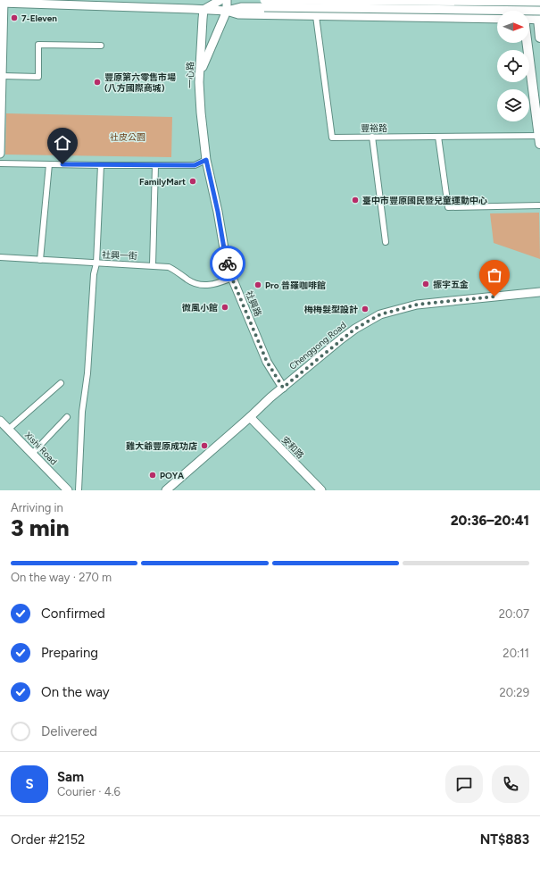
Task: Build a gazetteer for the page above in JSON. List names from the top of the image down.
{
  "streets": {
    "street": [
      "一心路",
      "豐裕路",
      "社興一街",
      "社興路",
      "Chenggong Road",
      "安和路",
      "Xishi Road"
    ]
  },
  "crossings": [
    ["一心路", "社興路"],
    ["社興一街", "社興路"],
    ["社興路", "Chenggong Road"],
    ["Chenggong Road", "安和路"]
  ],
  "parks": ["社皮公園"],
  "places": [
    "7-Eleven",
    "豐原第六零售市場 (八方國際商城)",
    "FamilyMart",
    "臺中市豐原國民暨兒童運動中心",
    "振宇五金",
    "Pro 普羅咖啡館",
    "微風小館",
    "梅梅髮型設計",
    "雞大爺豐原成功店",
    "POYA"
  ],
  "north": "right",
  "page": {
    "heading": ["3 min", "Arriving in", "20:36–20:41"],
    "panel": [
      "Sam",
      "Courier · 4.6",
      "Order #2152",
      "NT$883"
    ],
    "bar": "On the way · 270 m",
    "list": [
      ["Confirmed", "20:07"],
      ["Preparing", "20:11"],
      ["On the way", "20:29"],
      "Delivered"
    ],
    "round": "S"
  }
}
